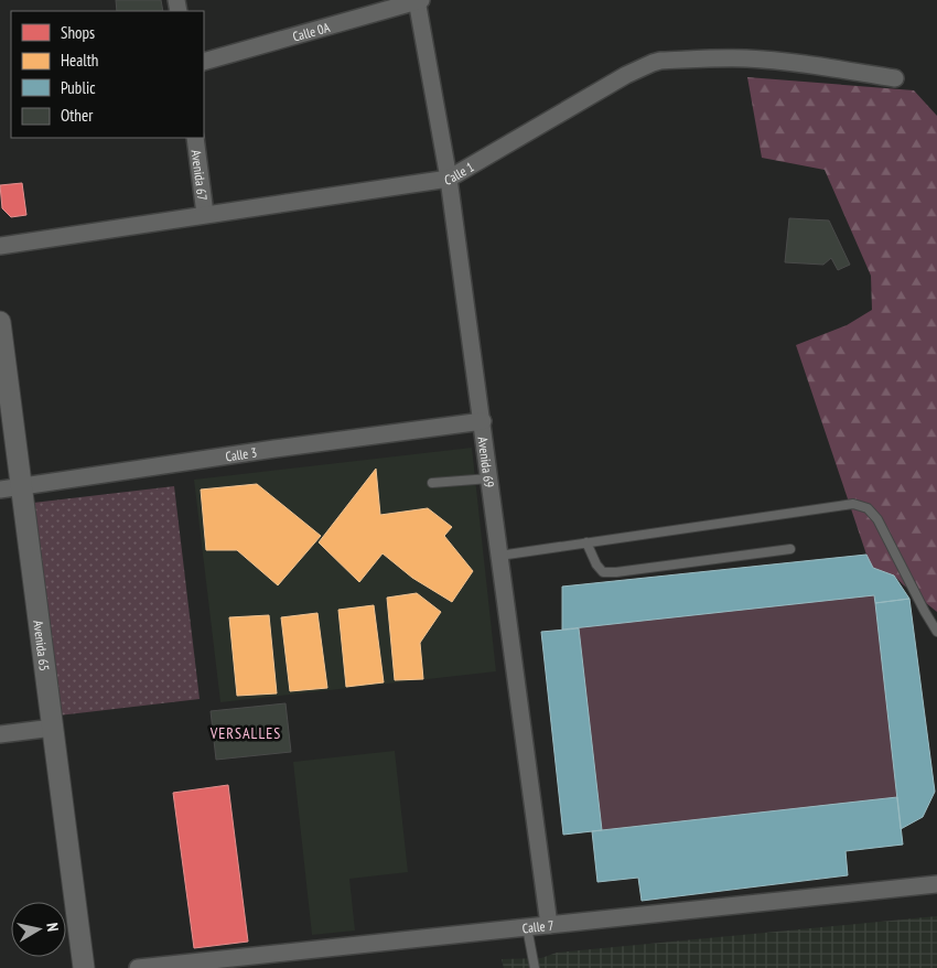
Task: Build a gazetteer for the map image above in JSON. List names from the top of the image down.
{
  "streets": {
    "street": [
      "Calle 0A",
      "Calle 1",
      "Avenida 67",
      "Calle 3",
      "Avenida 69",
      "Avenida 65",
      "Calle 7"
    ]
  },
  "crossings": [
    ["Calle 0A", "Avenida 69"],
    ["Calle 1", "Avenida 67"],
    ["Calle 1", "Avenida 69"],
    ["Calle 3", "Avenida 69"],
    ["Calle 3", "Avenida 65"],
    ["Avenida 69", "Calle 7"]
  ],
  "districts": ["VERSALLES"],
  "legend": [
    "Shops",
    "Health",
    "Public",
    "Other"
  ],
  "north": "right"
}
